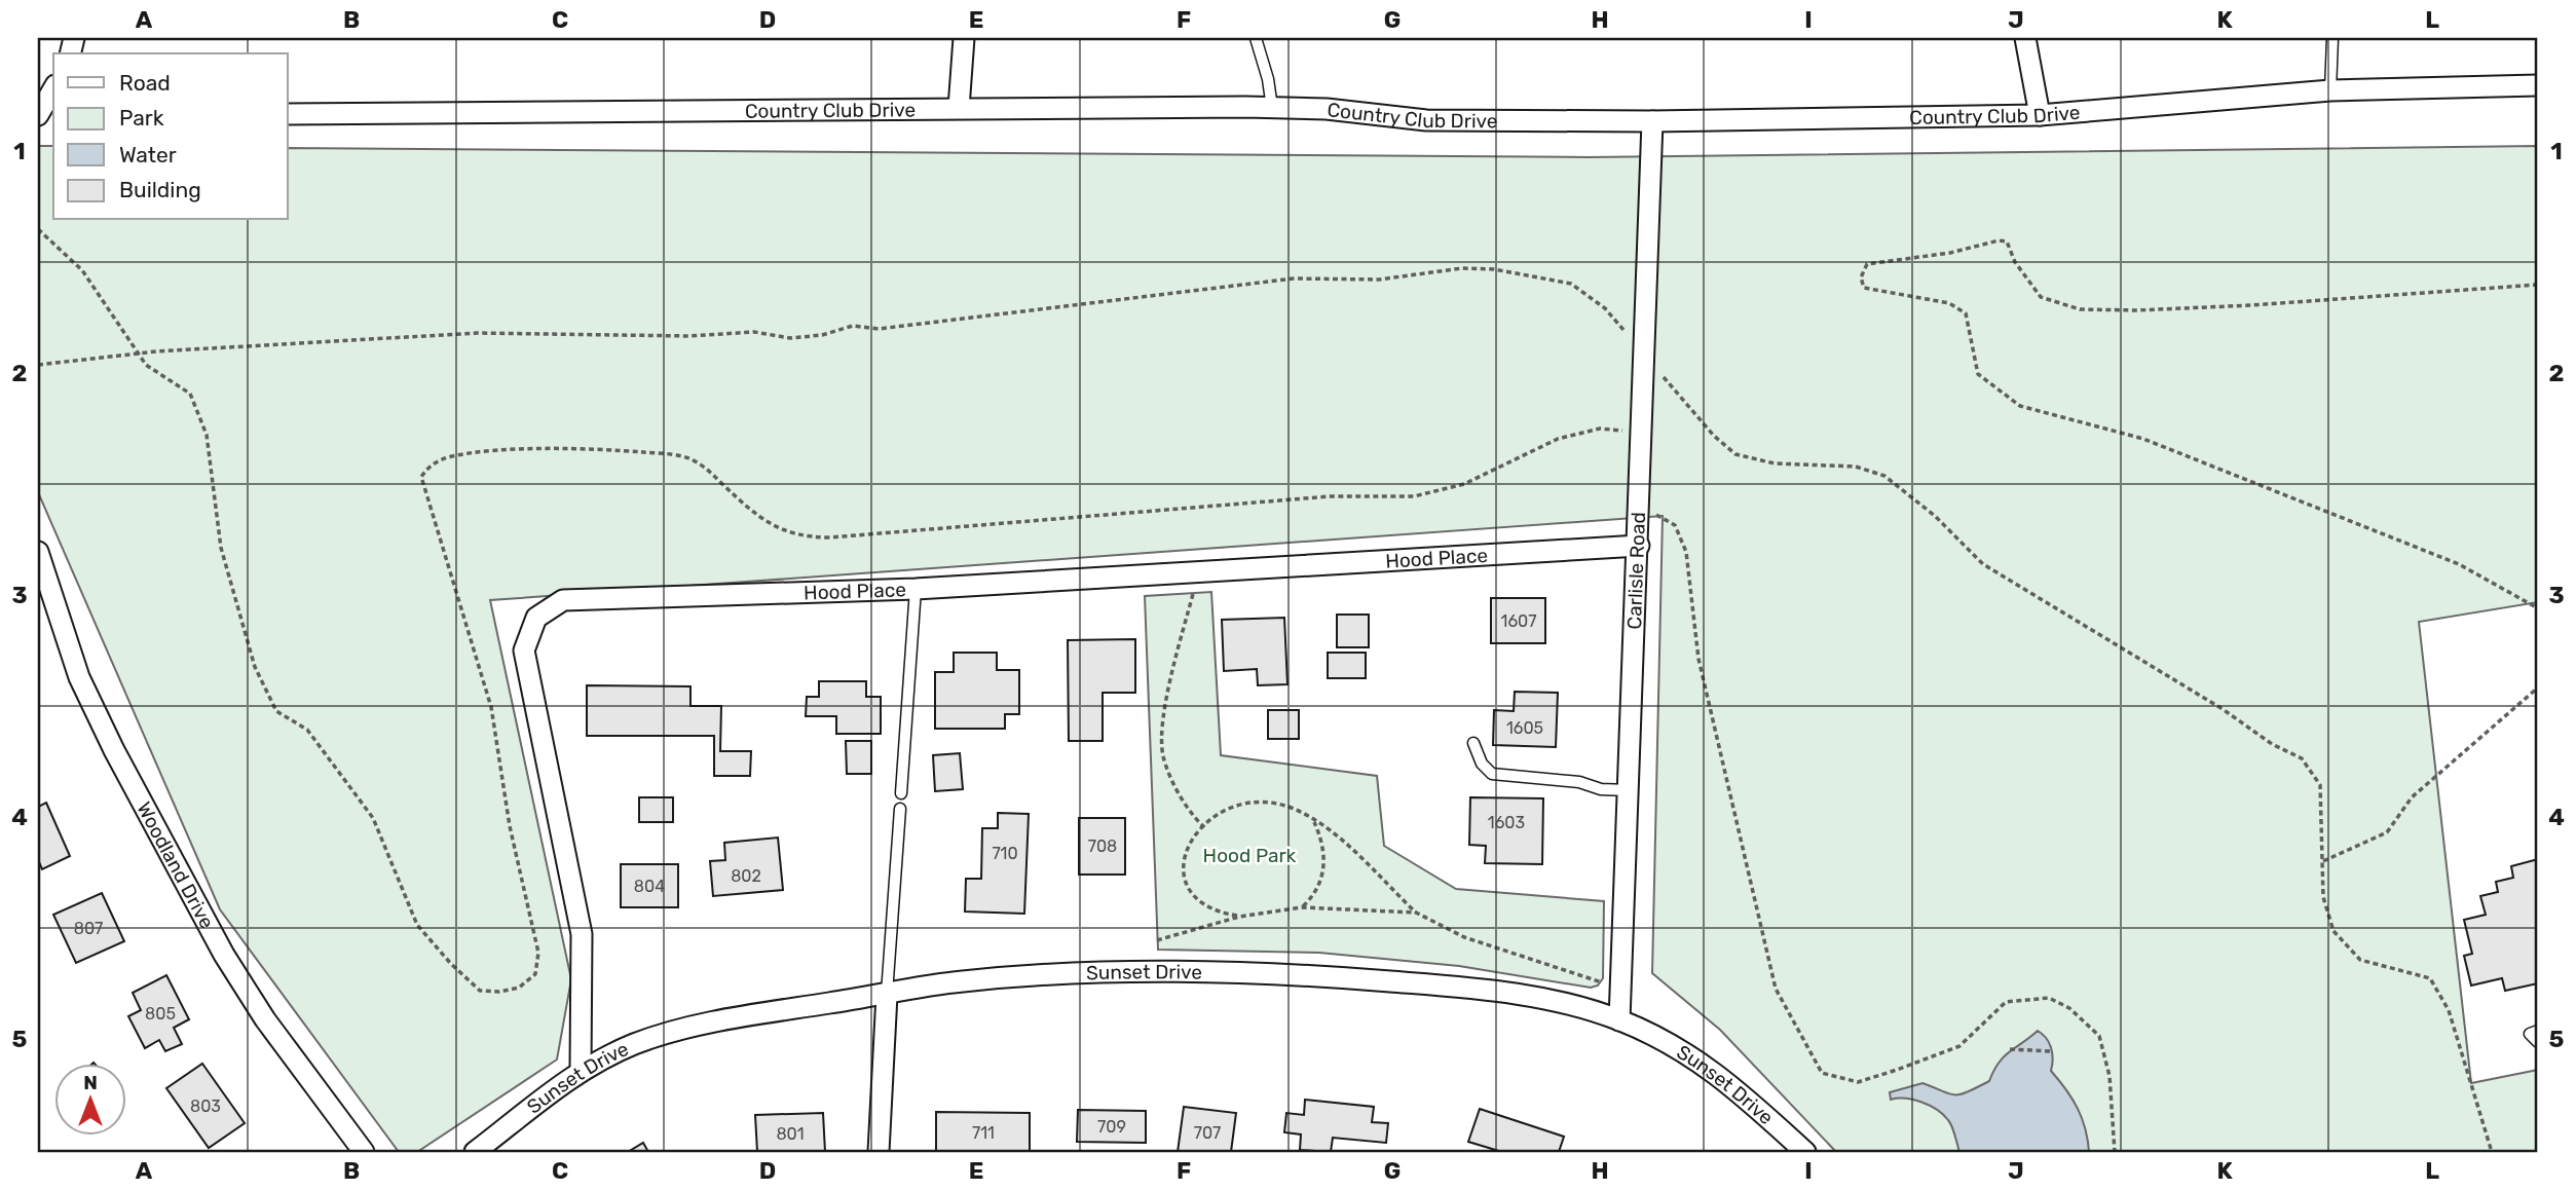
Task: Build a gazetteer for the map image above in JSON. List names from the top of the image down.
{
  "streets": {
    "street": [
      "Country Club Drive",
      "Hood Place",
      "Carlisle Road",
      "Woodland Drive",
      "Sunset Drive"
    ]
  },
  "crossings": [
    ["Country Club Drive", "Carlisle Road"],
    ["Hood Place", "Carlisle Road"],
    ["Hood Place", "Sunset Drive"],
    ["Carlisle Road", "Sunset Drive"]
  ],
  "parks": ["Hood Park"],
  "house_numbers": [
    "1607",
    "1605",
    "1603",
    "708",
    "710",
    "802",
    "804",
    "807",
    "805",
    "803",
    "709",
    "711",
    "707",
    "801"
  ],
  "legend": [
    "Road",
    "Park",
    "Water",
    "Building"
  ],
  "north": "top",
  "grid": {
    "columns": [
      "A",
      "B",
      "C",
      "D",
      "E",
      "F",
      "G",
      "H",
      "I",
      "J",
      "K",
      "L"
    ],
    "rows": [
      "1",
      "2",
      "3",
      "4",
      "5"
    ]
  }
}
